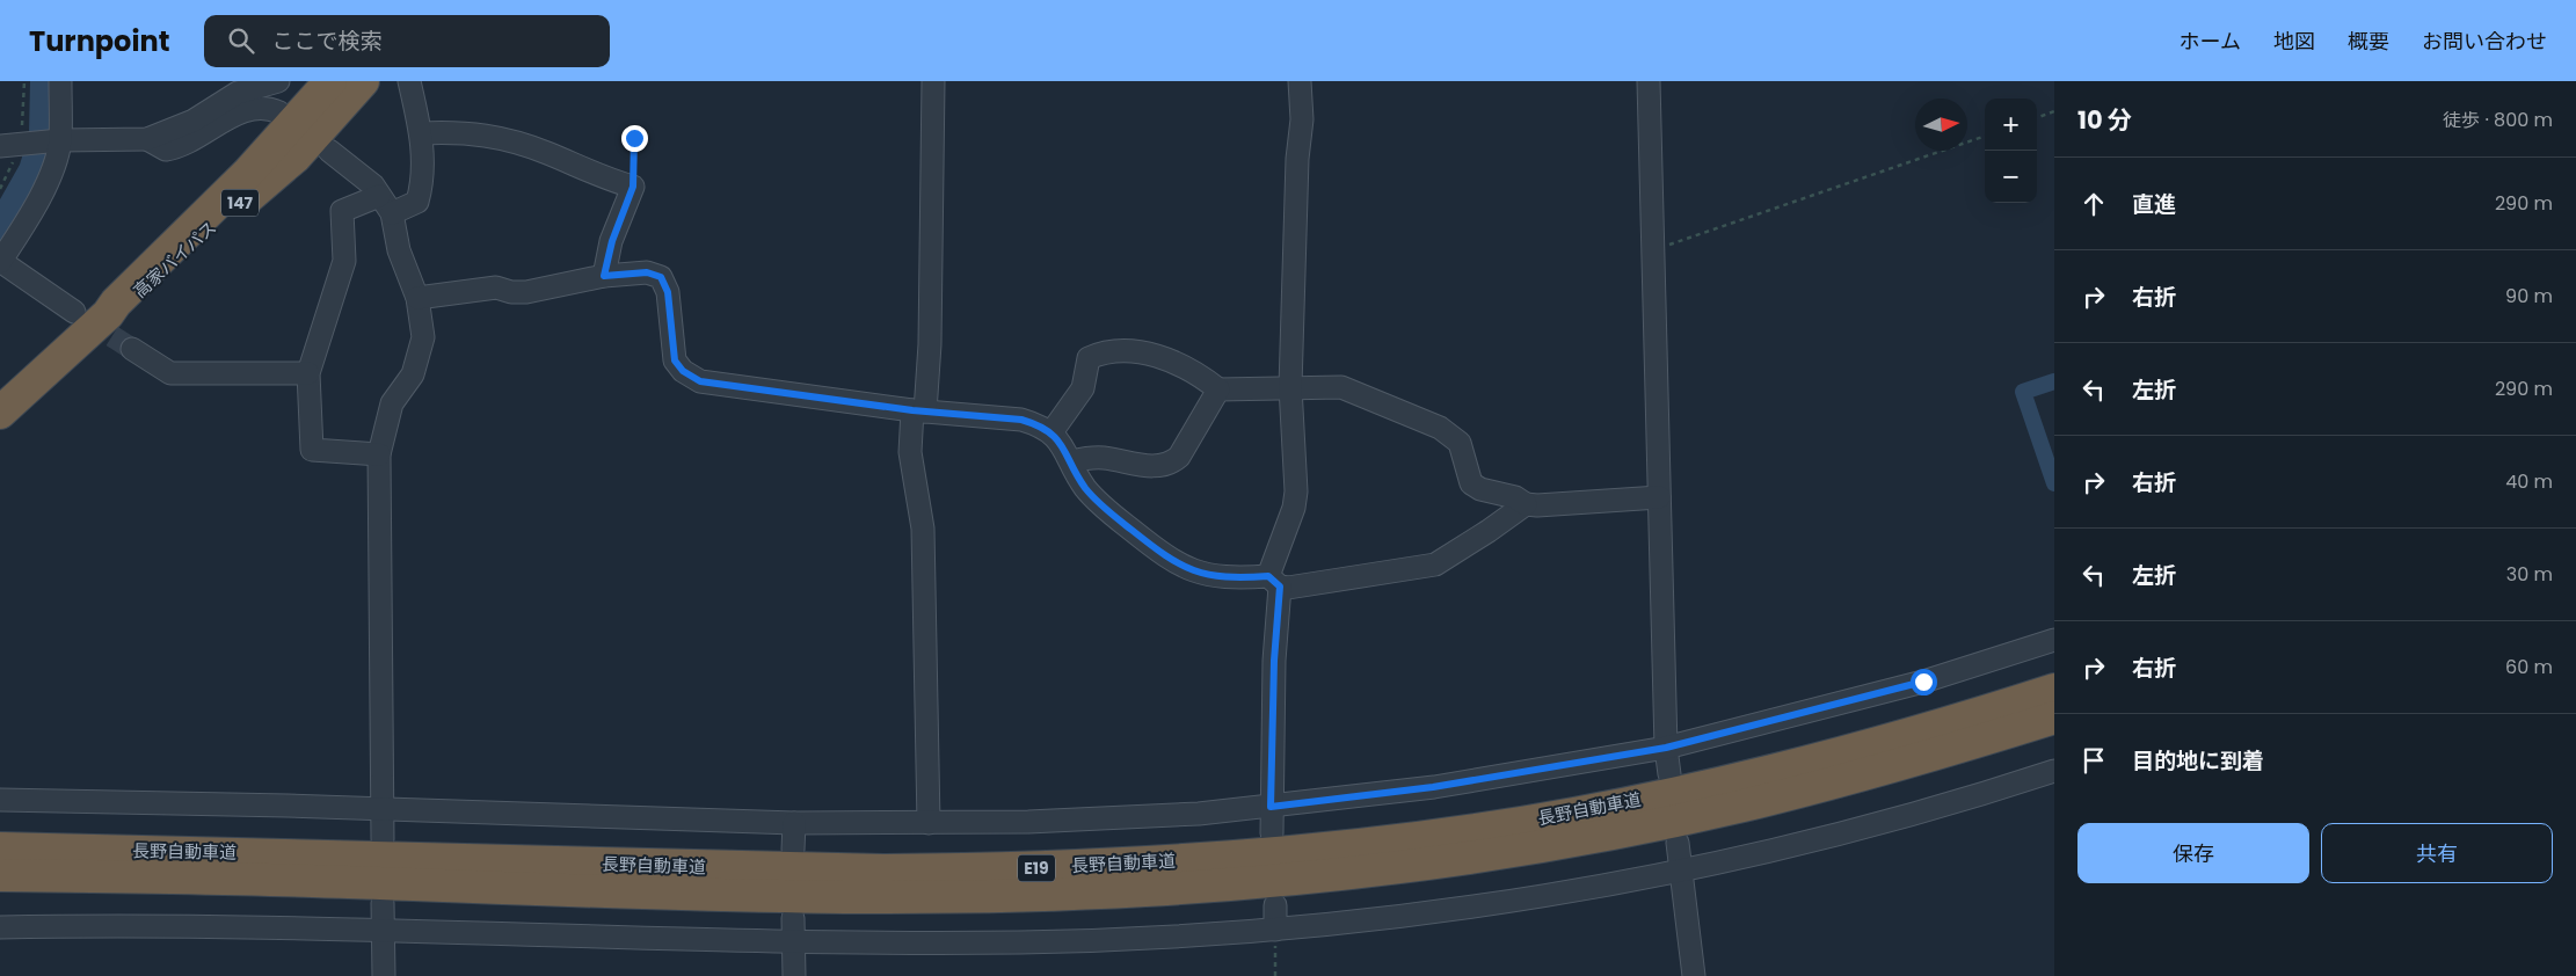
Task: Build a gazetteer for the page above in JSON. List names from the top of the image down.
{
  "streets": {
    "highway": [
      "147",
      "高家バイパス",
      "長野自動車道",
      "E19"
    ]
  },
  "north": "right",
  "page": {
    "header": "Turnpoint",
    "search": "ここで検索",
    "nav": [
      "ホーム",
      "地図",
      "概要",
      "お問い合わせ"
    ],
    "heading": ["10 分", "徒歩 · 800 m"],
    "map_buttons": ["+", "−"],
    "list": [
      ["直進", "290 m"],
      ["右折", "90 m"],
      ["左折", "290 m"],
      ["右折", "40 m"],
      ["左折", "30 m"],
      ["右折", "60 m"],
      "目的地に到着"
    ],
    "buttons": ["保存", "共有"]
  }
}
